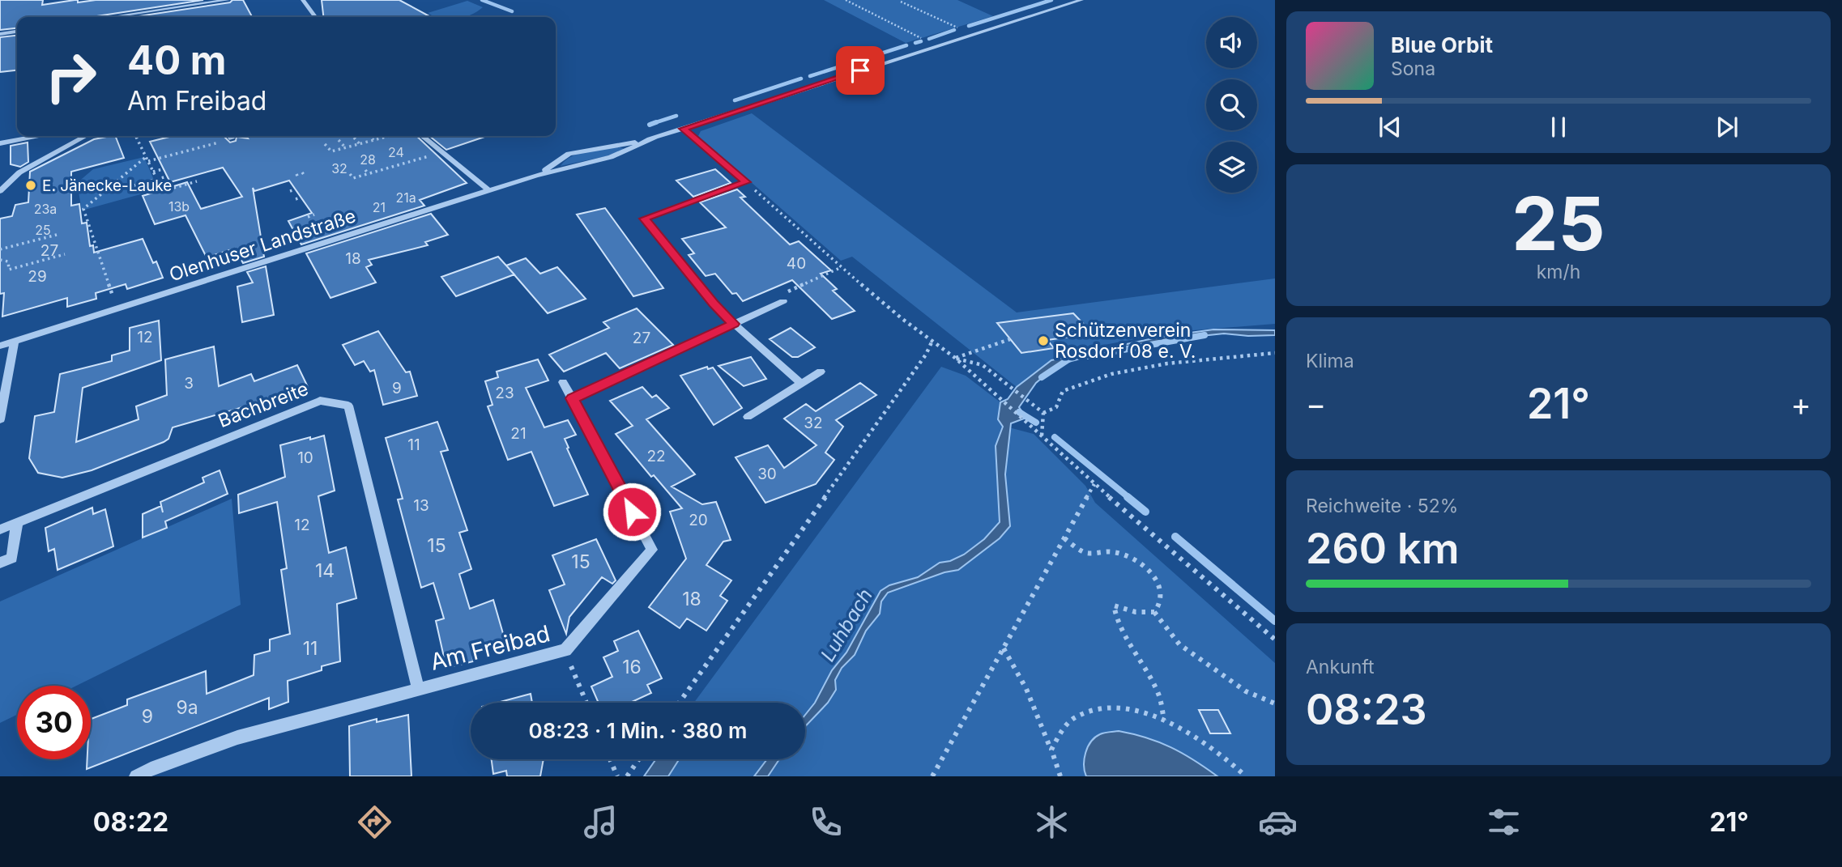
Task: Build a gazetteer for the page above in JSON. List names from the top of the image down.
{
  "streets": {
    "street": ["Olenhuser Landstraße", "Bachbreite", "Am Freibad"]
  },
  "crossings": [
    ["Bachbreite", "Am Freibad"]
  ],
  "water": ["Luhbach"],
  "places": ["E. Jänecke-Lauke", "Schützenverein Rosdorf 08 e. V."],
  "house_numbers": [
    "24",
    "28",
    "32",
    "21a",
    "13b",
    "21",
    "23a",
    "25",
    "27",
    "18",
    "40",
    "29",
    "12",
    "27",
    "3",
    "9",
    "23",
    "32",
    "21",
    "11",
    "22",
    "10",
    "30",
    "13",
    "20",
    "12",
    "15",
    "15",
    "14",
    "18",
    "11",
    "16",
    "9a",
    "9"
  ],
  "page": {
    "turn": ["40 m", "Am Freibad"],
    "song": ["Blue Orbit", "Sona"],
    "tile": [
      ["25", "km/h"],
      "Klima",
      ["Reichweite · 52%", "260 km"],
      ["Ankunft", "08:23"]
    ],
    "heat": ["−", "21°", "+"],
    "limit": "30",
    "trip": "08:23 · 1 Min. · 380 m",
    "tabs": ["08:22", "21°"]
  }
}
